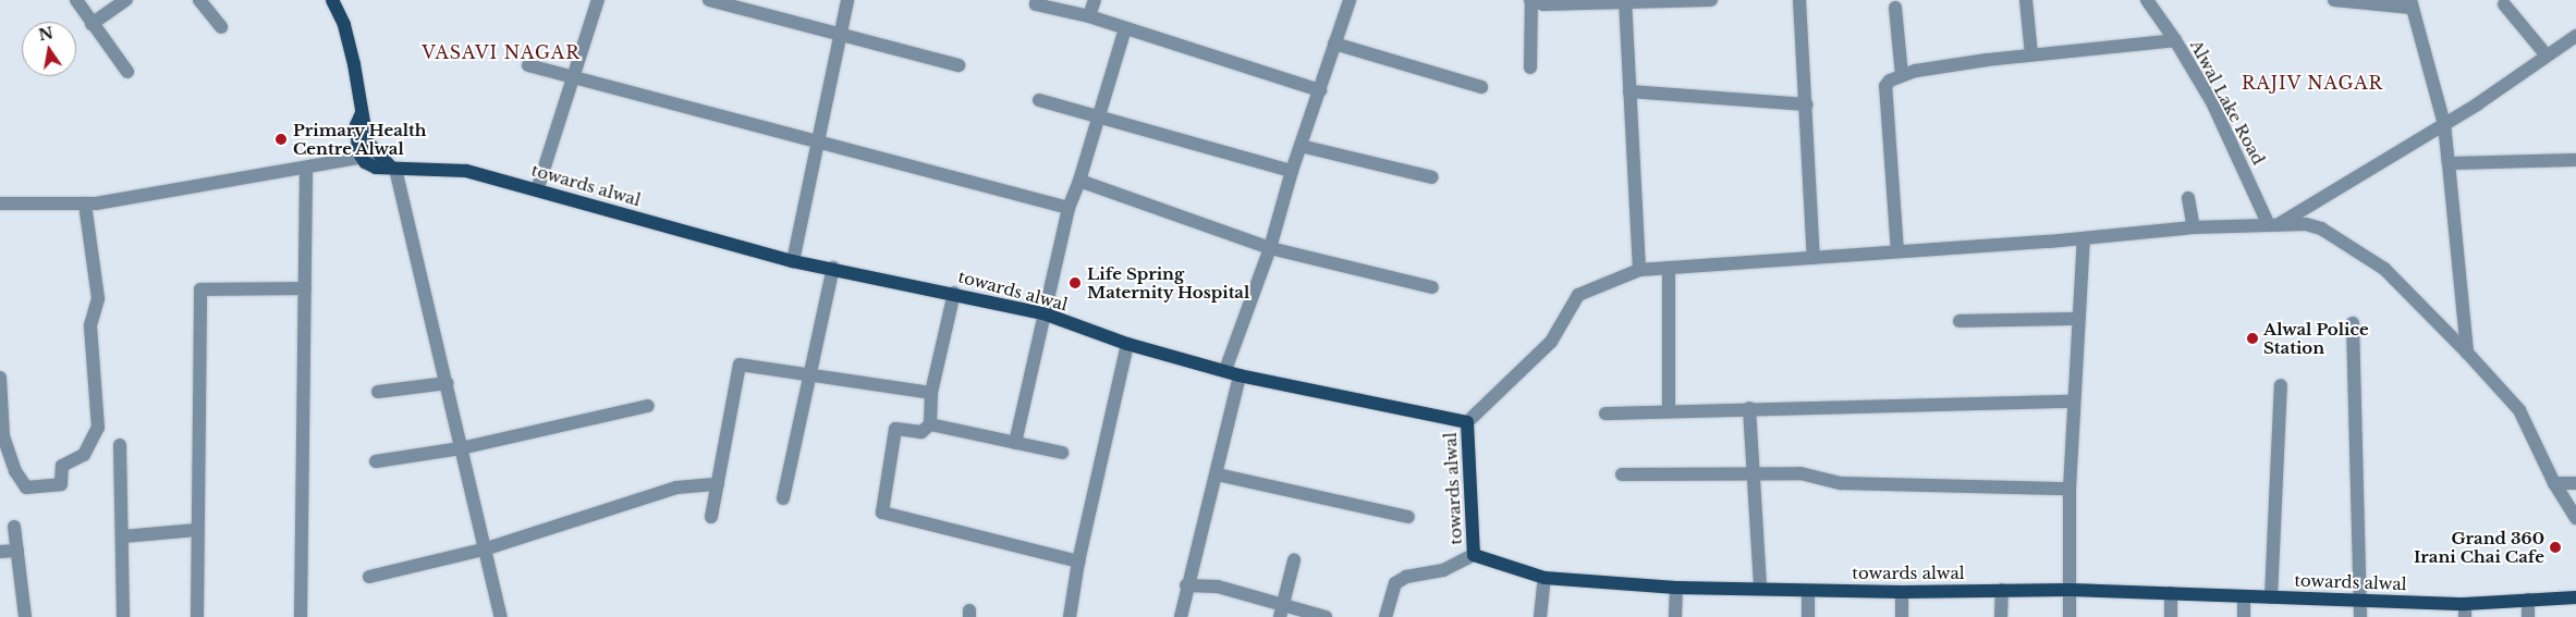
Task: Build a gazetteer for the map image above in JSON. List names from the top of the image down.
{
  "streets": {
    "main road": ["towards alwal"],
    "street": ["Alwal Lake Road"]
  },
  "districts": ["VASAVI NAGAR", "RAJIV NAGAR"],
  "places": [
    "Primary Health Centre Alwal",
    "Life Spring Maternity Hospital",
    "Alwal Police Station",
    "Grand 360 Irani Chai Cafe"
  ],
  "north": "top"
}
